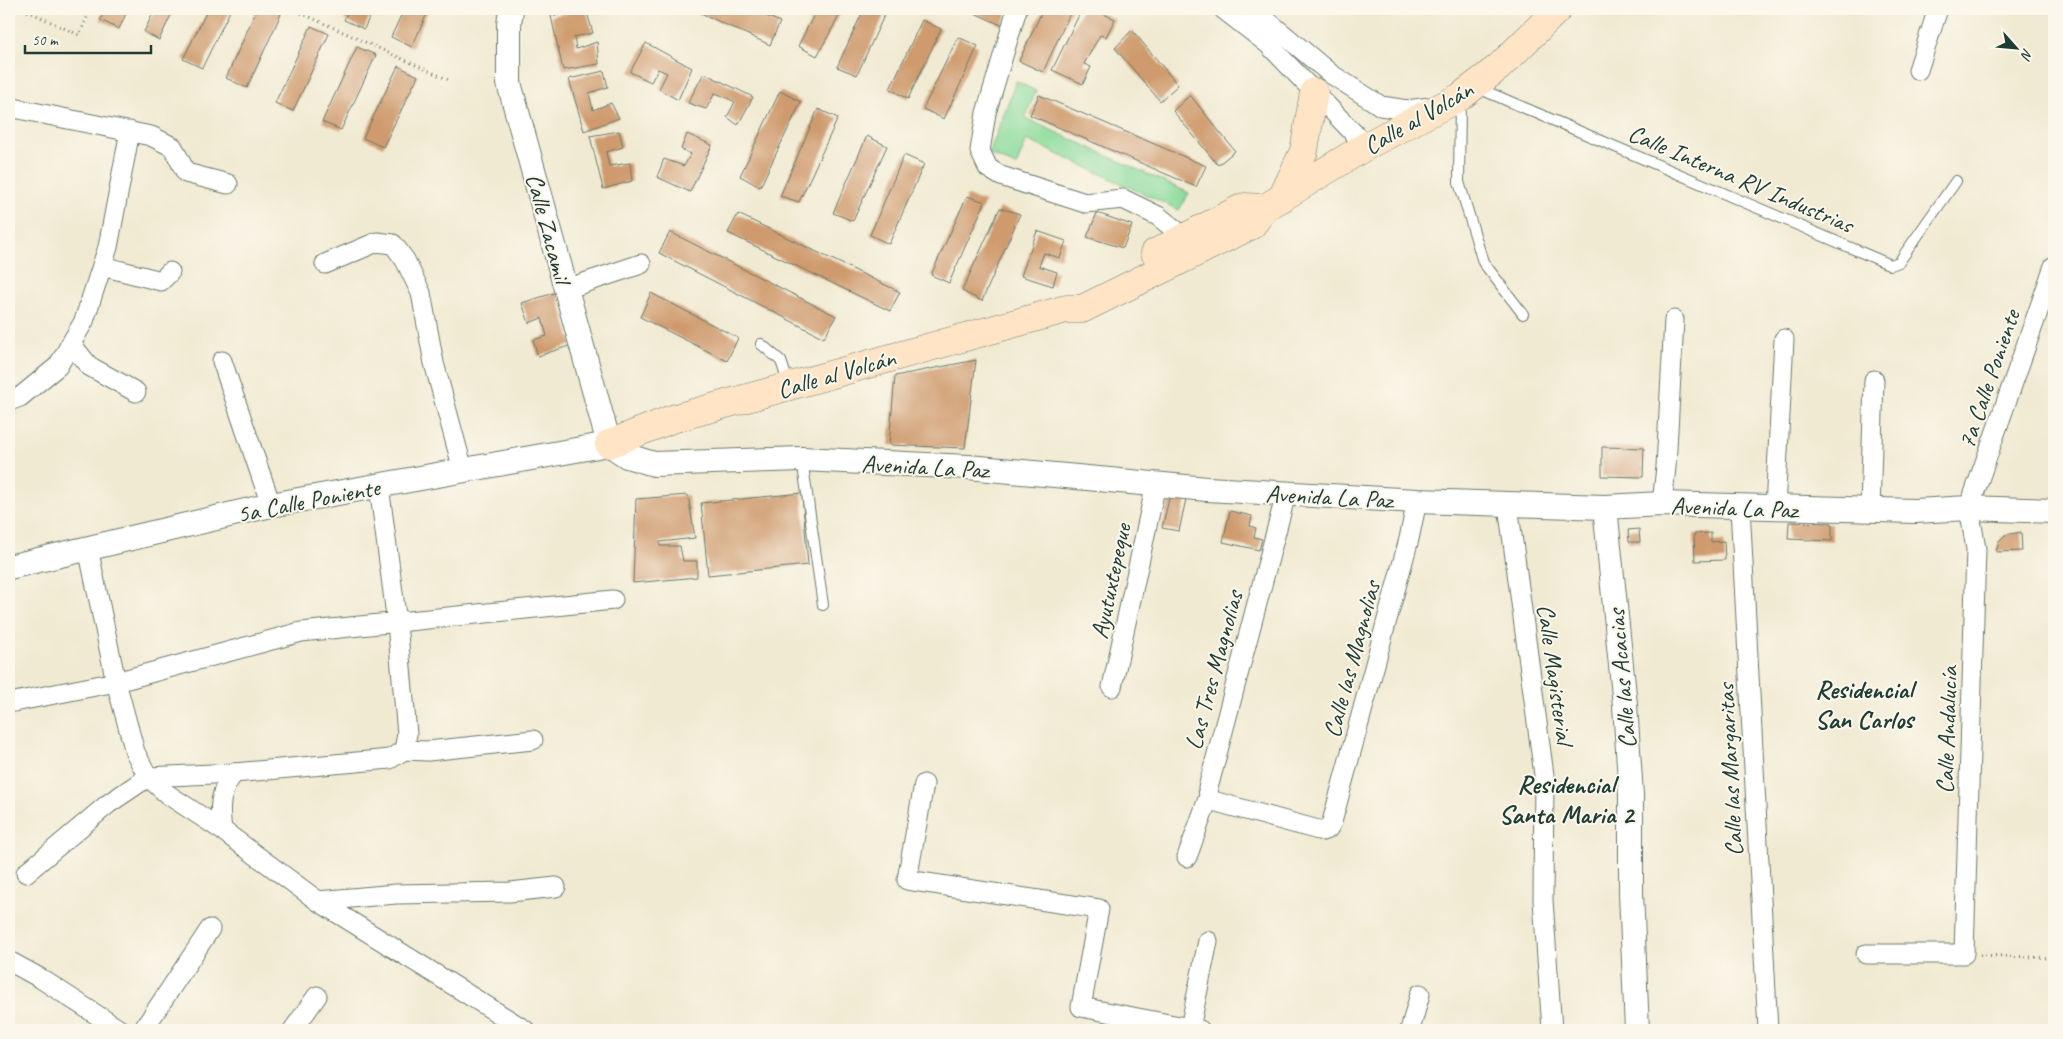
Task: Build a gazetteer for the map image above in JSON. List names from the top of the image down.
{
  "streets": {
    "main road": ["Calle al Volcán"],
    "street": [
      "Calle Zacamil",
      "7a Calle Poniente",
      "Avenida La Paz",
      "5a Calle Poniente",
      "Ayutuxtepeque",
      "Calle las Magnolias",
      "Las Tres Magnolias",
      "Calle Magisterial",
      "Calle las Acacias",
      "Calle Andalucía",
      "Calle las Margaritas"
    ],
    "lane": ["Calle Interna RV Industrias"]
  },
  "crossings": [
    ["Calle al Volcán", "Calle Interna RV Industrias"],
    ["Calle al Volcán", "Calle Zacamil"],
    ["Calle al Volcán", "Avenida La Paz"],
    ["Calle al Volcán", "5a Calle Poniente"],
    ["Calle Zacamil", "Avenida La Paz"],
    ["Calle Zacamil", "5a Calle Poniente"],
    ["7a Calle Poniente", "Avenida La Paz"],
    ["7a Calle Poniente", "Calle Andalucía"],
    ["Avenida La Paz", "5a Calle Poniente"],
    ["Avenida La Paz", "Ayutuxtepeque"],
    ["Avenida La Paz", "Calle las Magnolias"],
    ["Avenida La Paz", "Las Tres Magnolias"],
    ["Avenida La Paz", "Calle Magisterial"],
    ["Avenida La Paz", "Calle las Acacias"],
    ["Avenida La Paz", "Calle Andalucía"],
    ["Avenida La Paz", "Calle las Margaritas"],
    ["Calle las Magnolias", "Las Tres Magnolias"]
  ],
  "districts": ["Residencial San Carlos", "Residencial Santa Maria 2"],
  "scale_bar": "50 m",
  "north": "bottom right"
}
